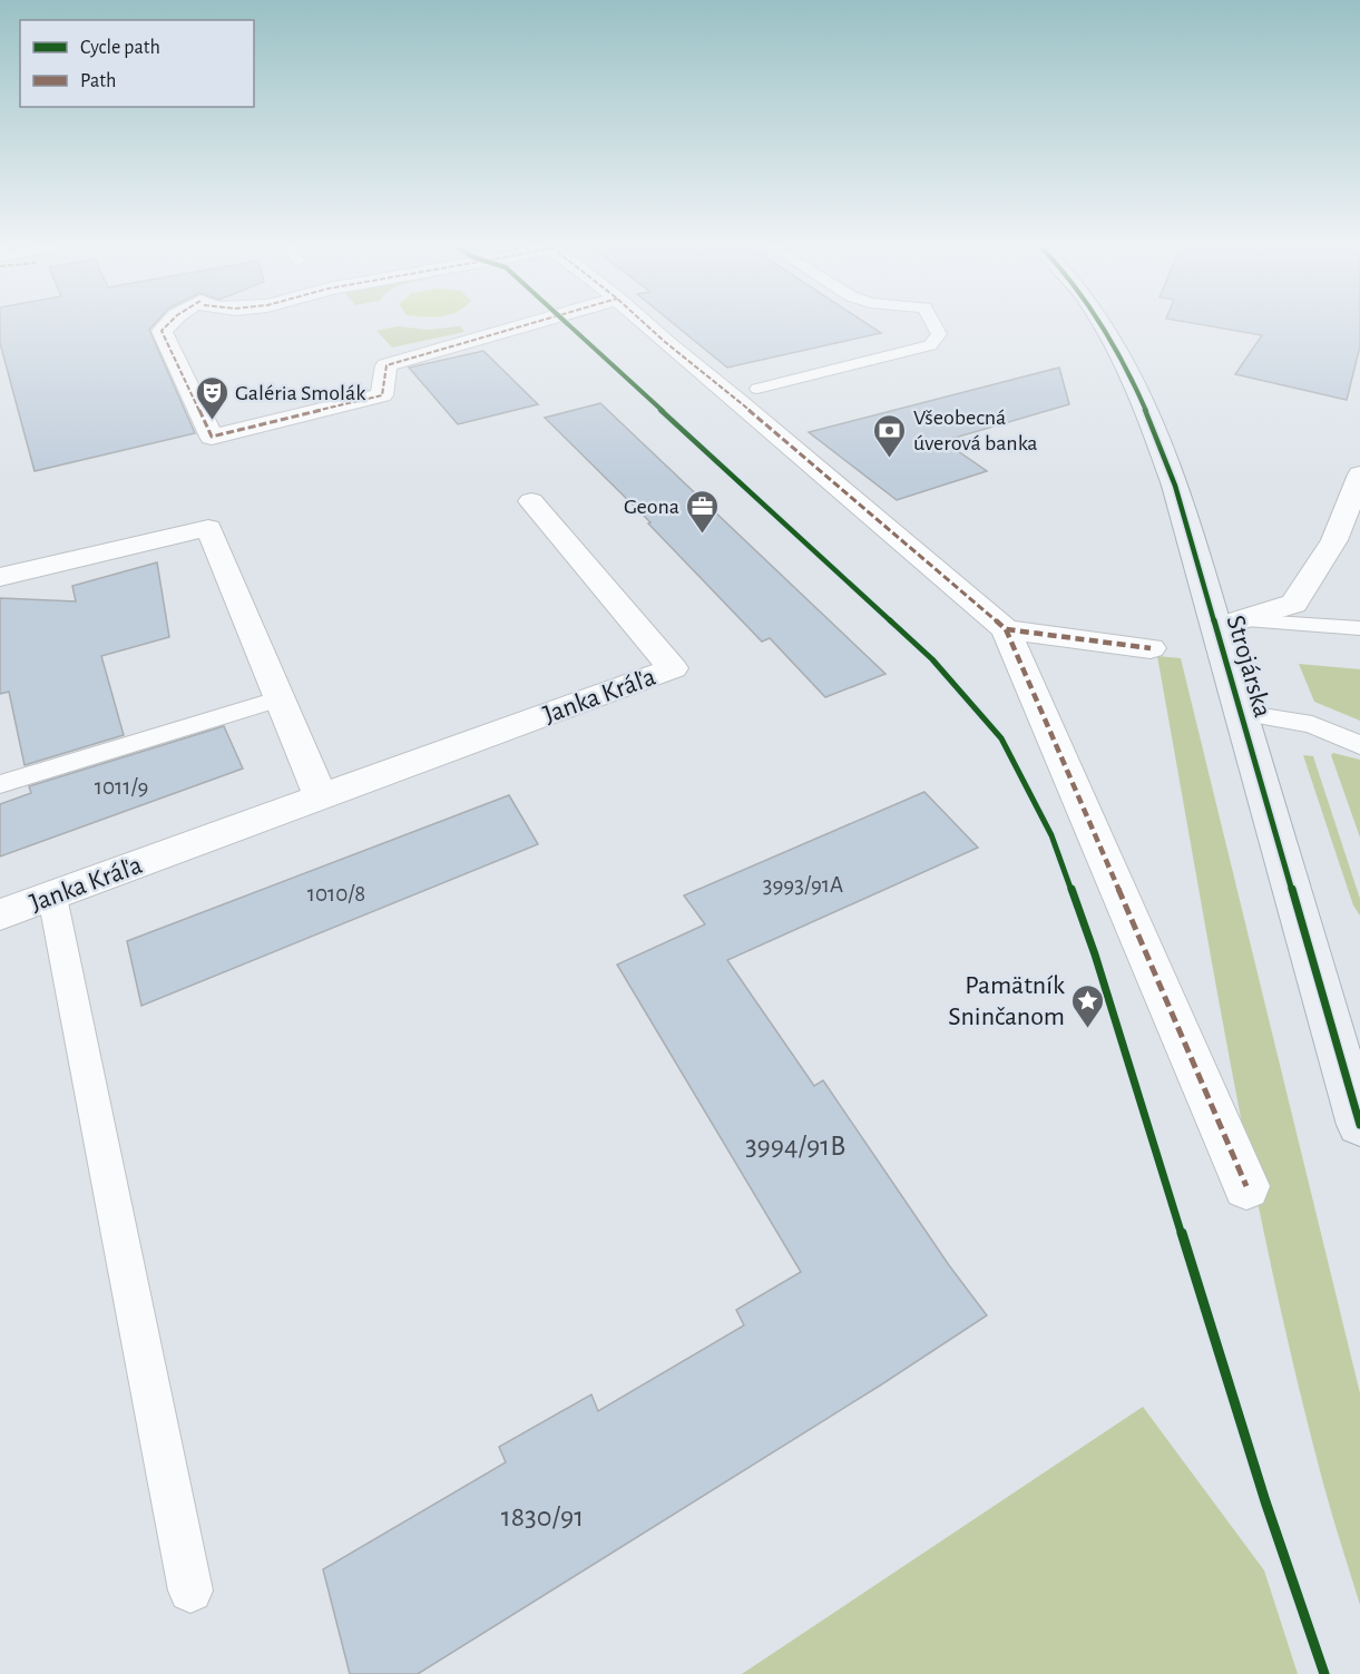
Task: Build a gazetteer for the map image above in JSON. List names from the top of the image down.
{
  "streets": {
    "main road": ["Strojárska"],
    "street": ["Janka Kráľa"]
  },
  "places": {
    "theatre": ["Galéria Smolák"],
    "bank": ["Všeobecná úverová banka"],
    "office": ["Geona"],
    "place": ["Pamätník Sninčanom"]
  },
  "house_numbers": [
    "1011/9",
    "3993/91A",
    "1010/8",
    "3994/91B",
    "1830/91"
  ],
  "legend": ["Cycle path", "Path"]
}
